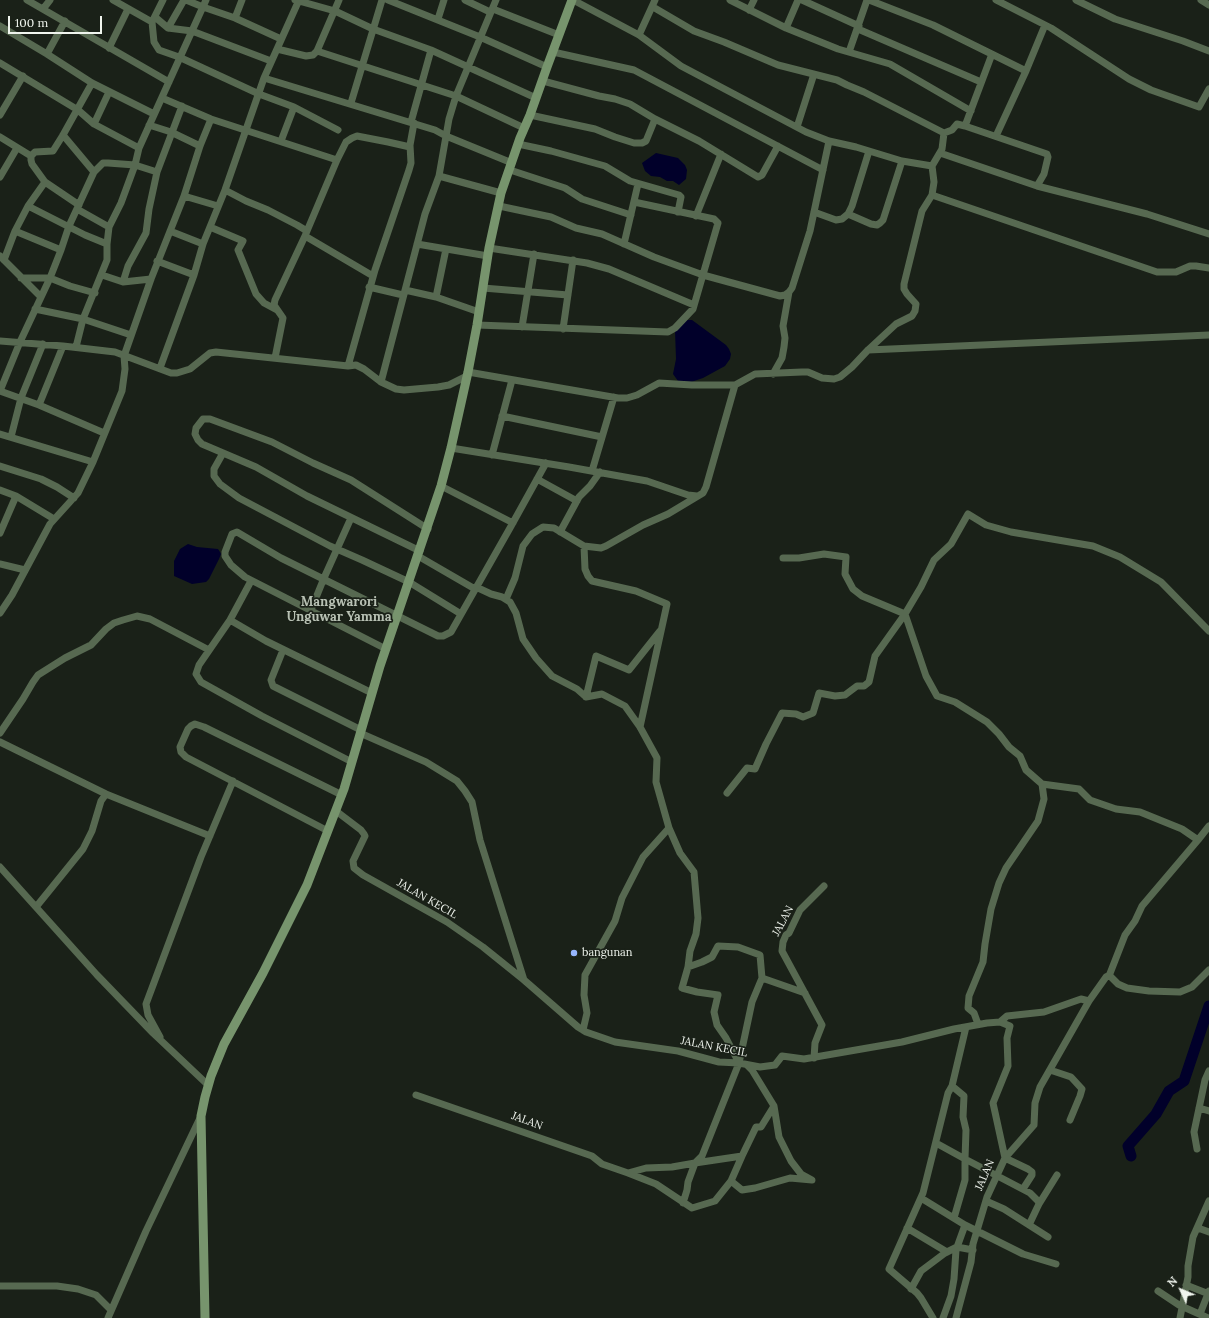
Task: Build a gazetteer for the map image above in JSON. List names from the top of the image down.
{
  "streets": {
    "street": ["JALAN KECIL", "JALAN"]
  },
  "crossings": [
    ["JALAN KECIL", "JALAN"]
  ],
  "districts": ["Mangwarori Unguwar Yamma"],
  "places": ["bangunan"],
  "scale_bar": "100 m",
  "north": "top left"
}
